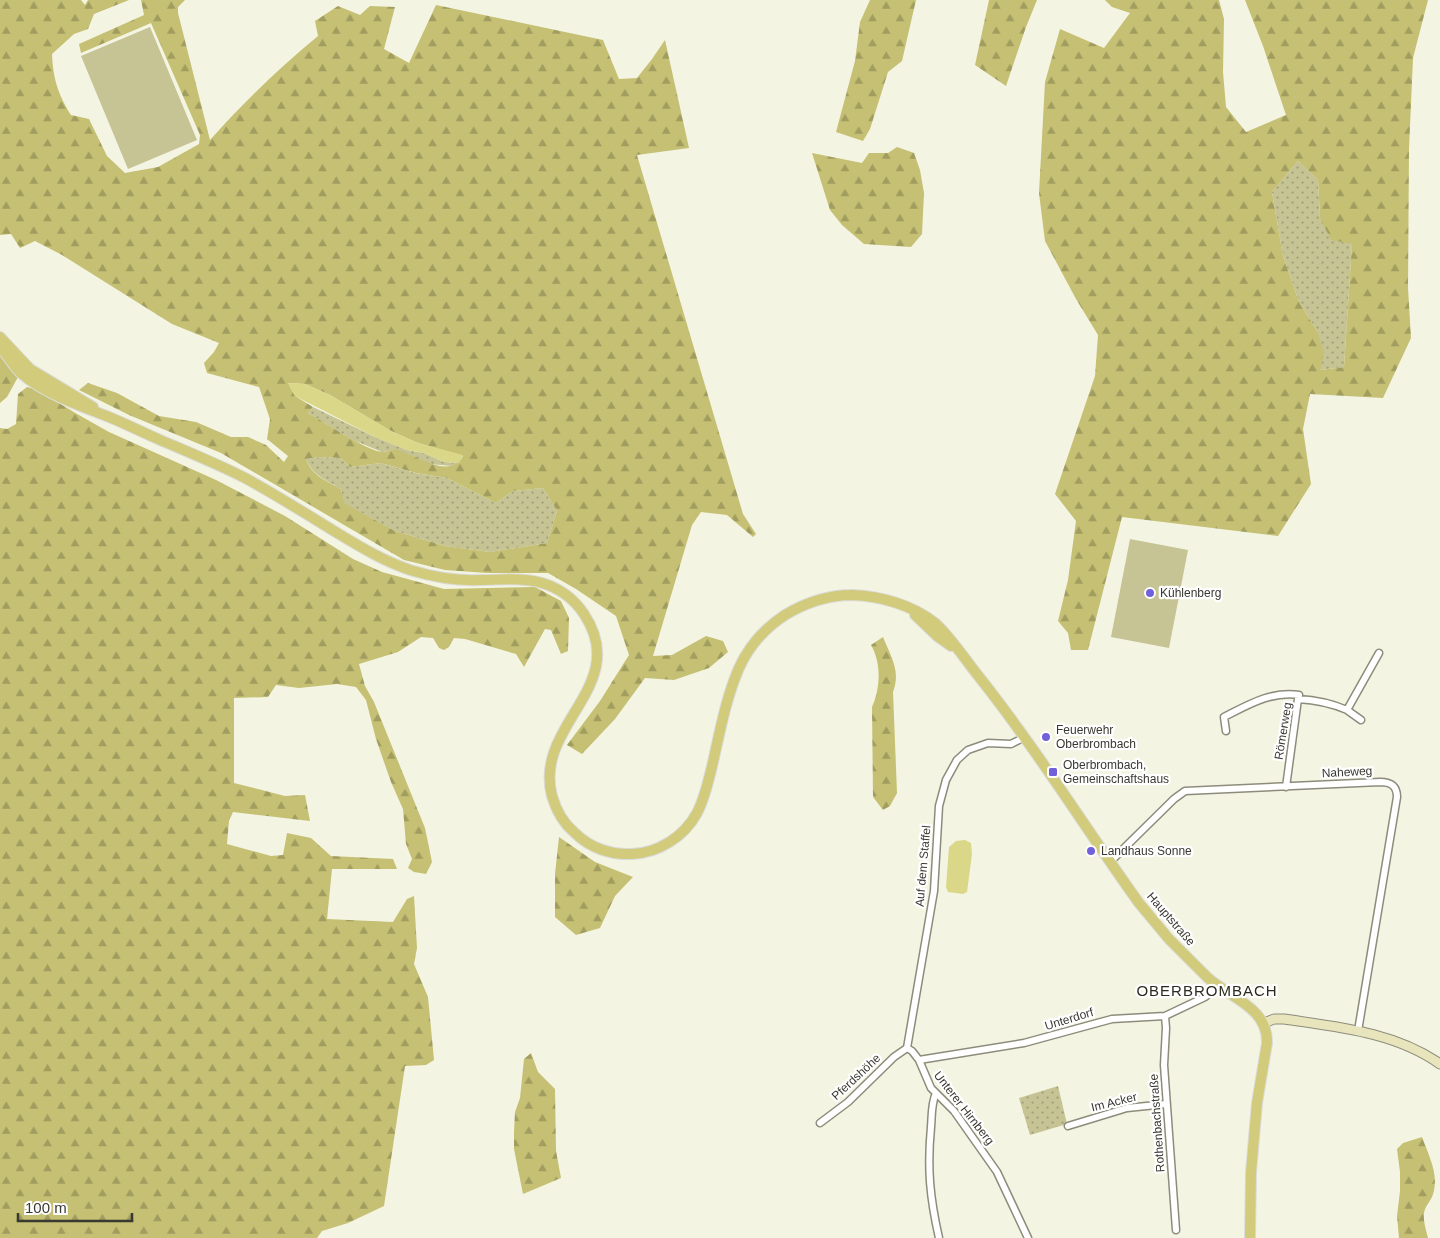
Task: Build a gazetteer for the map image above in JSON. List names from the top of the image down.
{
  "streets": {
    "main road": ["Hauptstraße"],
    "street": [
      "Römerweg",
      "Naheweg",
      "Auf dem Staffel",
      "Unterdorf",
      "Pferdshöhe",
      "Im Acker",
      "Unterer Hirnberg",
      "Rothenbachstraße"
    ]
  },
  "crossings": [
    ["Römerweg", "Naheweg"],
    ["Naheweg", "Hauptstraße"],
    ["Auf dem Staffel", "Hauptstraße"],
    ["Auf dem Staffel", "Pferdshöhe"],
    ["Auf dem Staffel", "Unterer Hirnberg"],
    ["Hauptstraße", "Unterdorf"],
    ["Unterdorf", "Unterer Hirnberg"],
    ["Unterdorf", "Rothenbachstraße"],
    ["Pferdshöhe", "Unterer Hirnberg"],
    ["Im Acker", "Rothenbachstraße"]
  ],
  "districts": ["OBERBROMBACH"],
  "places": {
    "other": ["Kühlenberg", "Feuerwehr Oberbrombach", "Landhaus Sonne"],
    "transit": ["Oberbrombach, Gemeinschaftshaus"]
  },
  "scale_bar": "100 m"
}
